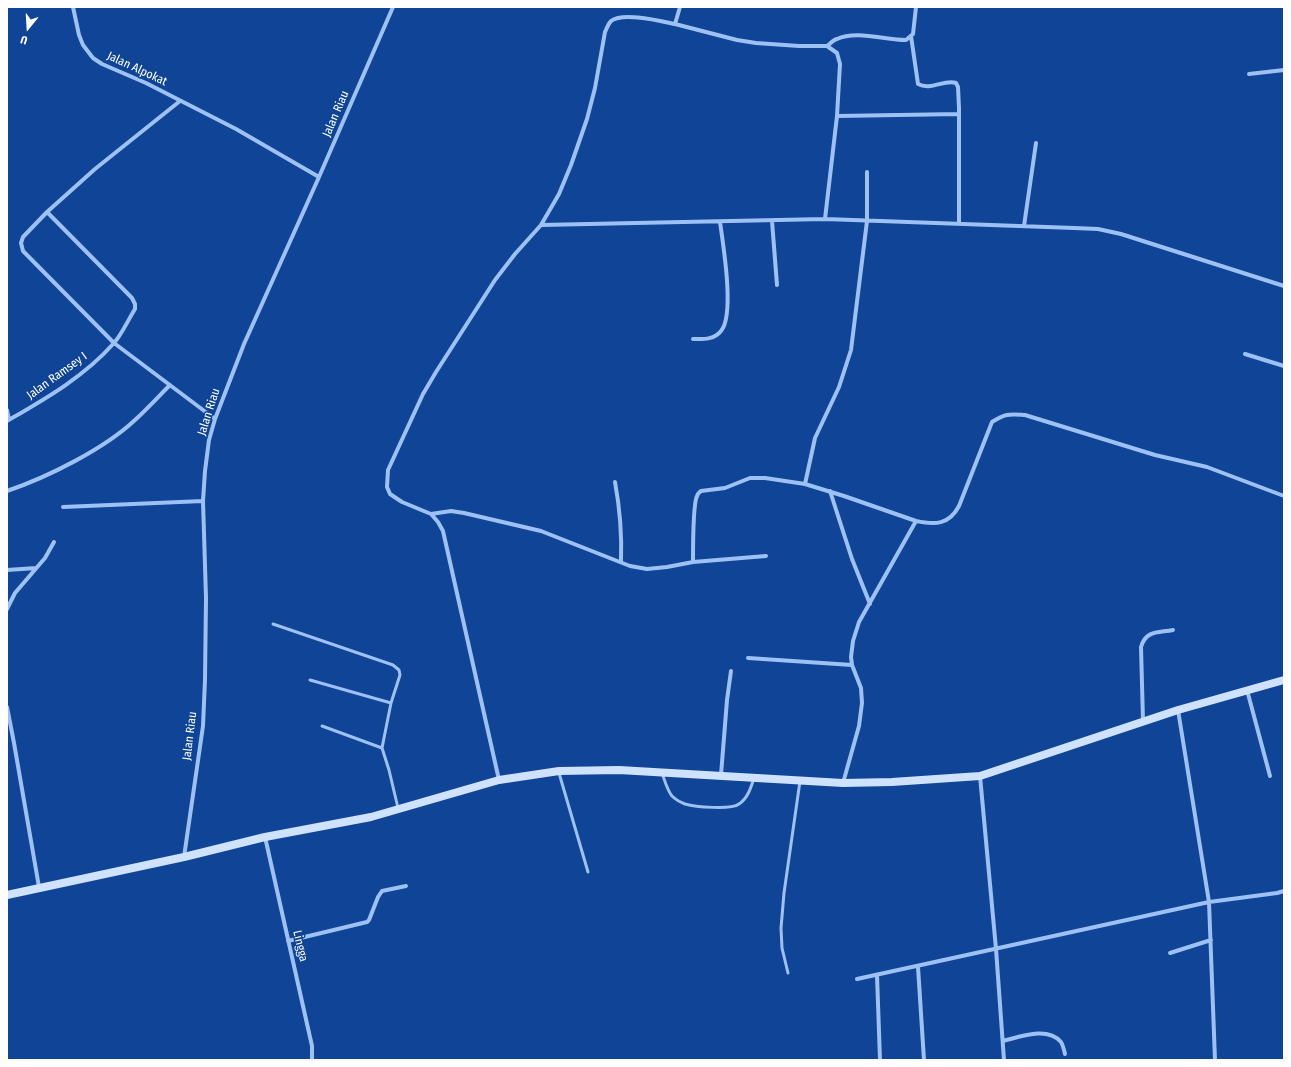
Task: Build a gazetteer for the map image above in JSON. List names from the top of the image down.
{
  "streets": {
    "street": [
      "Jalan Alpokat",
      "Jalan Riau",
      "Jalan Ramsey I",
      "Lingga"
    ]
  },
  "crossings": [
    ["Jalan Alpokat", "Jalan Riau"]
  ],
  "north": "bottom"
}
